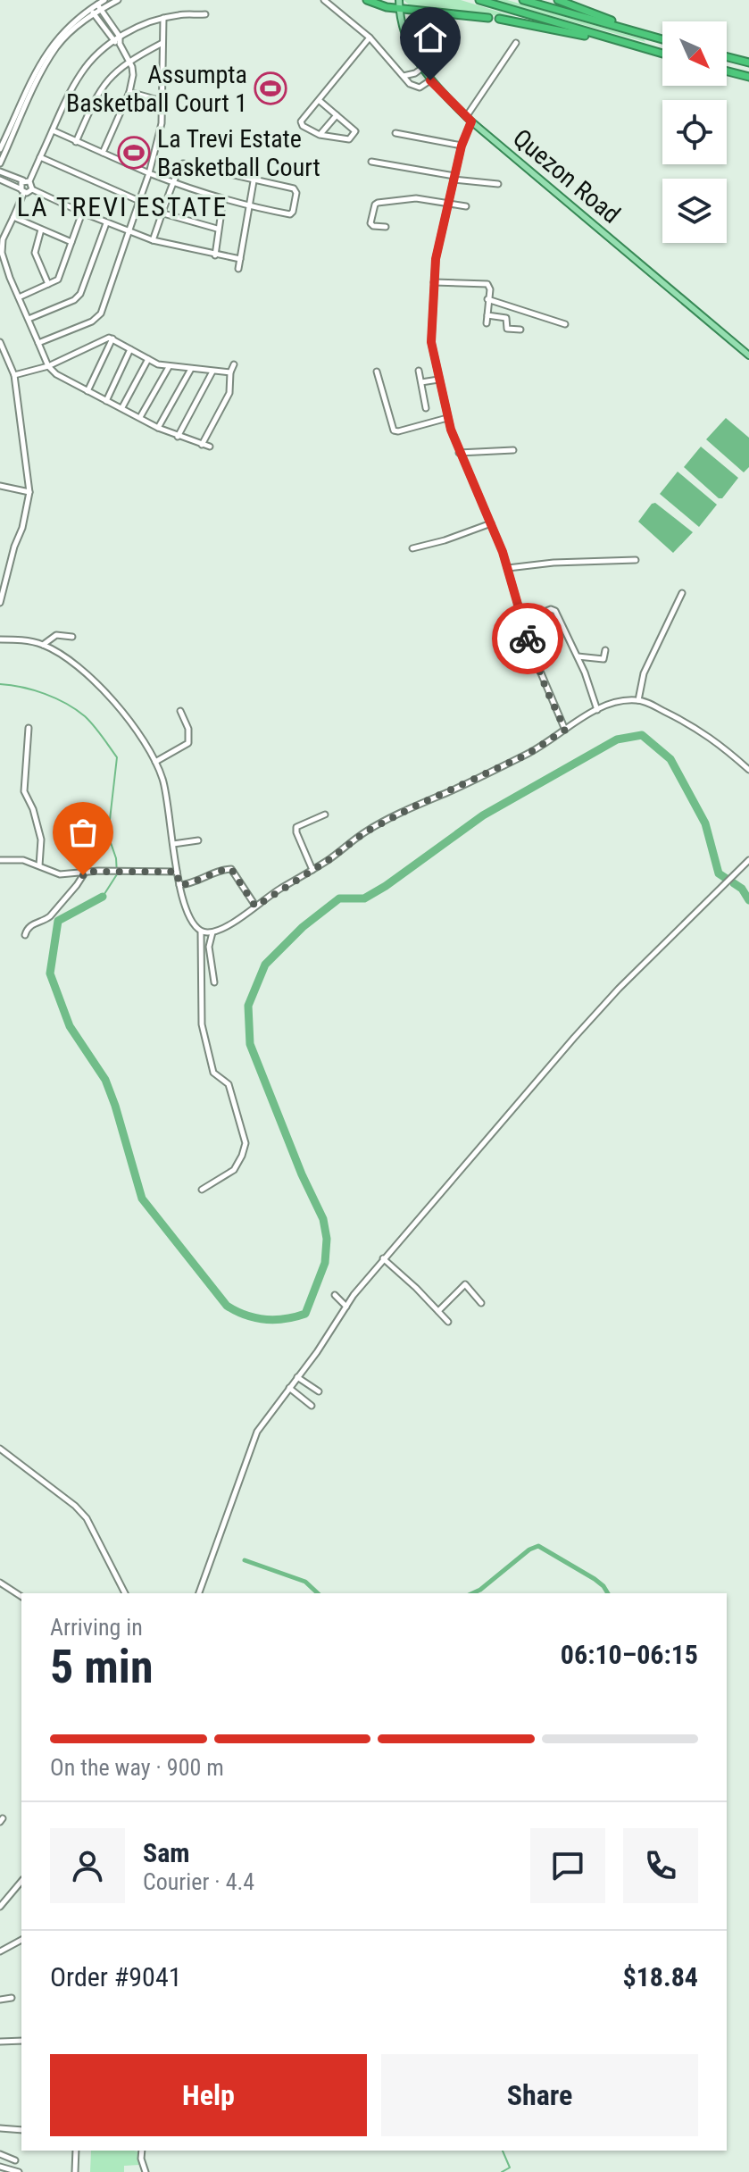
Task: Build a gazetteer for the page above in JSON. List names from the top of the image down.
{
  "streets": {
    "main road": ["Quezon Road"]
  },
  "districts": ["LA TREVI ESTATE"],
  "places": {
    "sports": ["Assumpta Basketball Court 1", "La Trevi Estate Basketball Court"]
  },
  "north": "bottom right",
  "page": {
    "heading": ["5 min", "Arriving in", "06:10–06:15"],
    "panel": [
      "Sam",
      "Courier · 4.4",
      "Order #9041",
      "$18.84"
    ],
    "bar": "On the way · 900 m",
    "buttons": ["Help", "Share"]
  }
}
